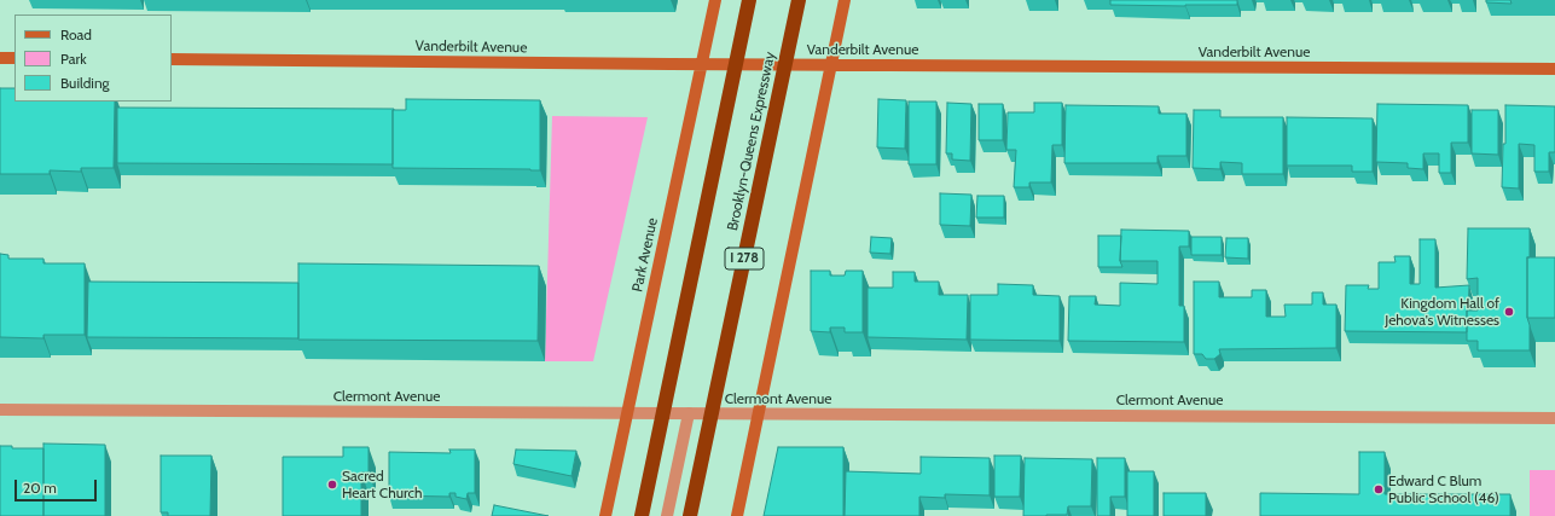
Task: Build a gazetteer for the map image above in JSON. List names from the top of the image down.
{
  "streets": {
    "highway": ["Brooklyn-Queens Expressway", "I 278"],
    "main road": ["Vanderbilt Avenue", "Park Avenue"],
    "street": ["Clermont Avenue"]
  },
  "crossings": [
    ["Vanderbilt Avenue", "Park Avenue"],
    ["Park Avenue", "Clermont Avenue"]
  ],
  "places": ["Kingdom Hall of Jehova's Witnesses", "Sacred Heart Church", "Edward C Blum Public School (46)"],
  "legend": ["Road", "Park", "Building"],
  "scale_bar": "20 m"
}
